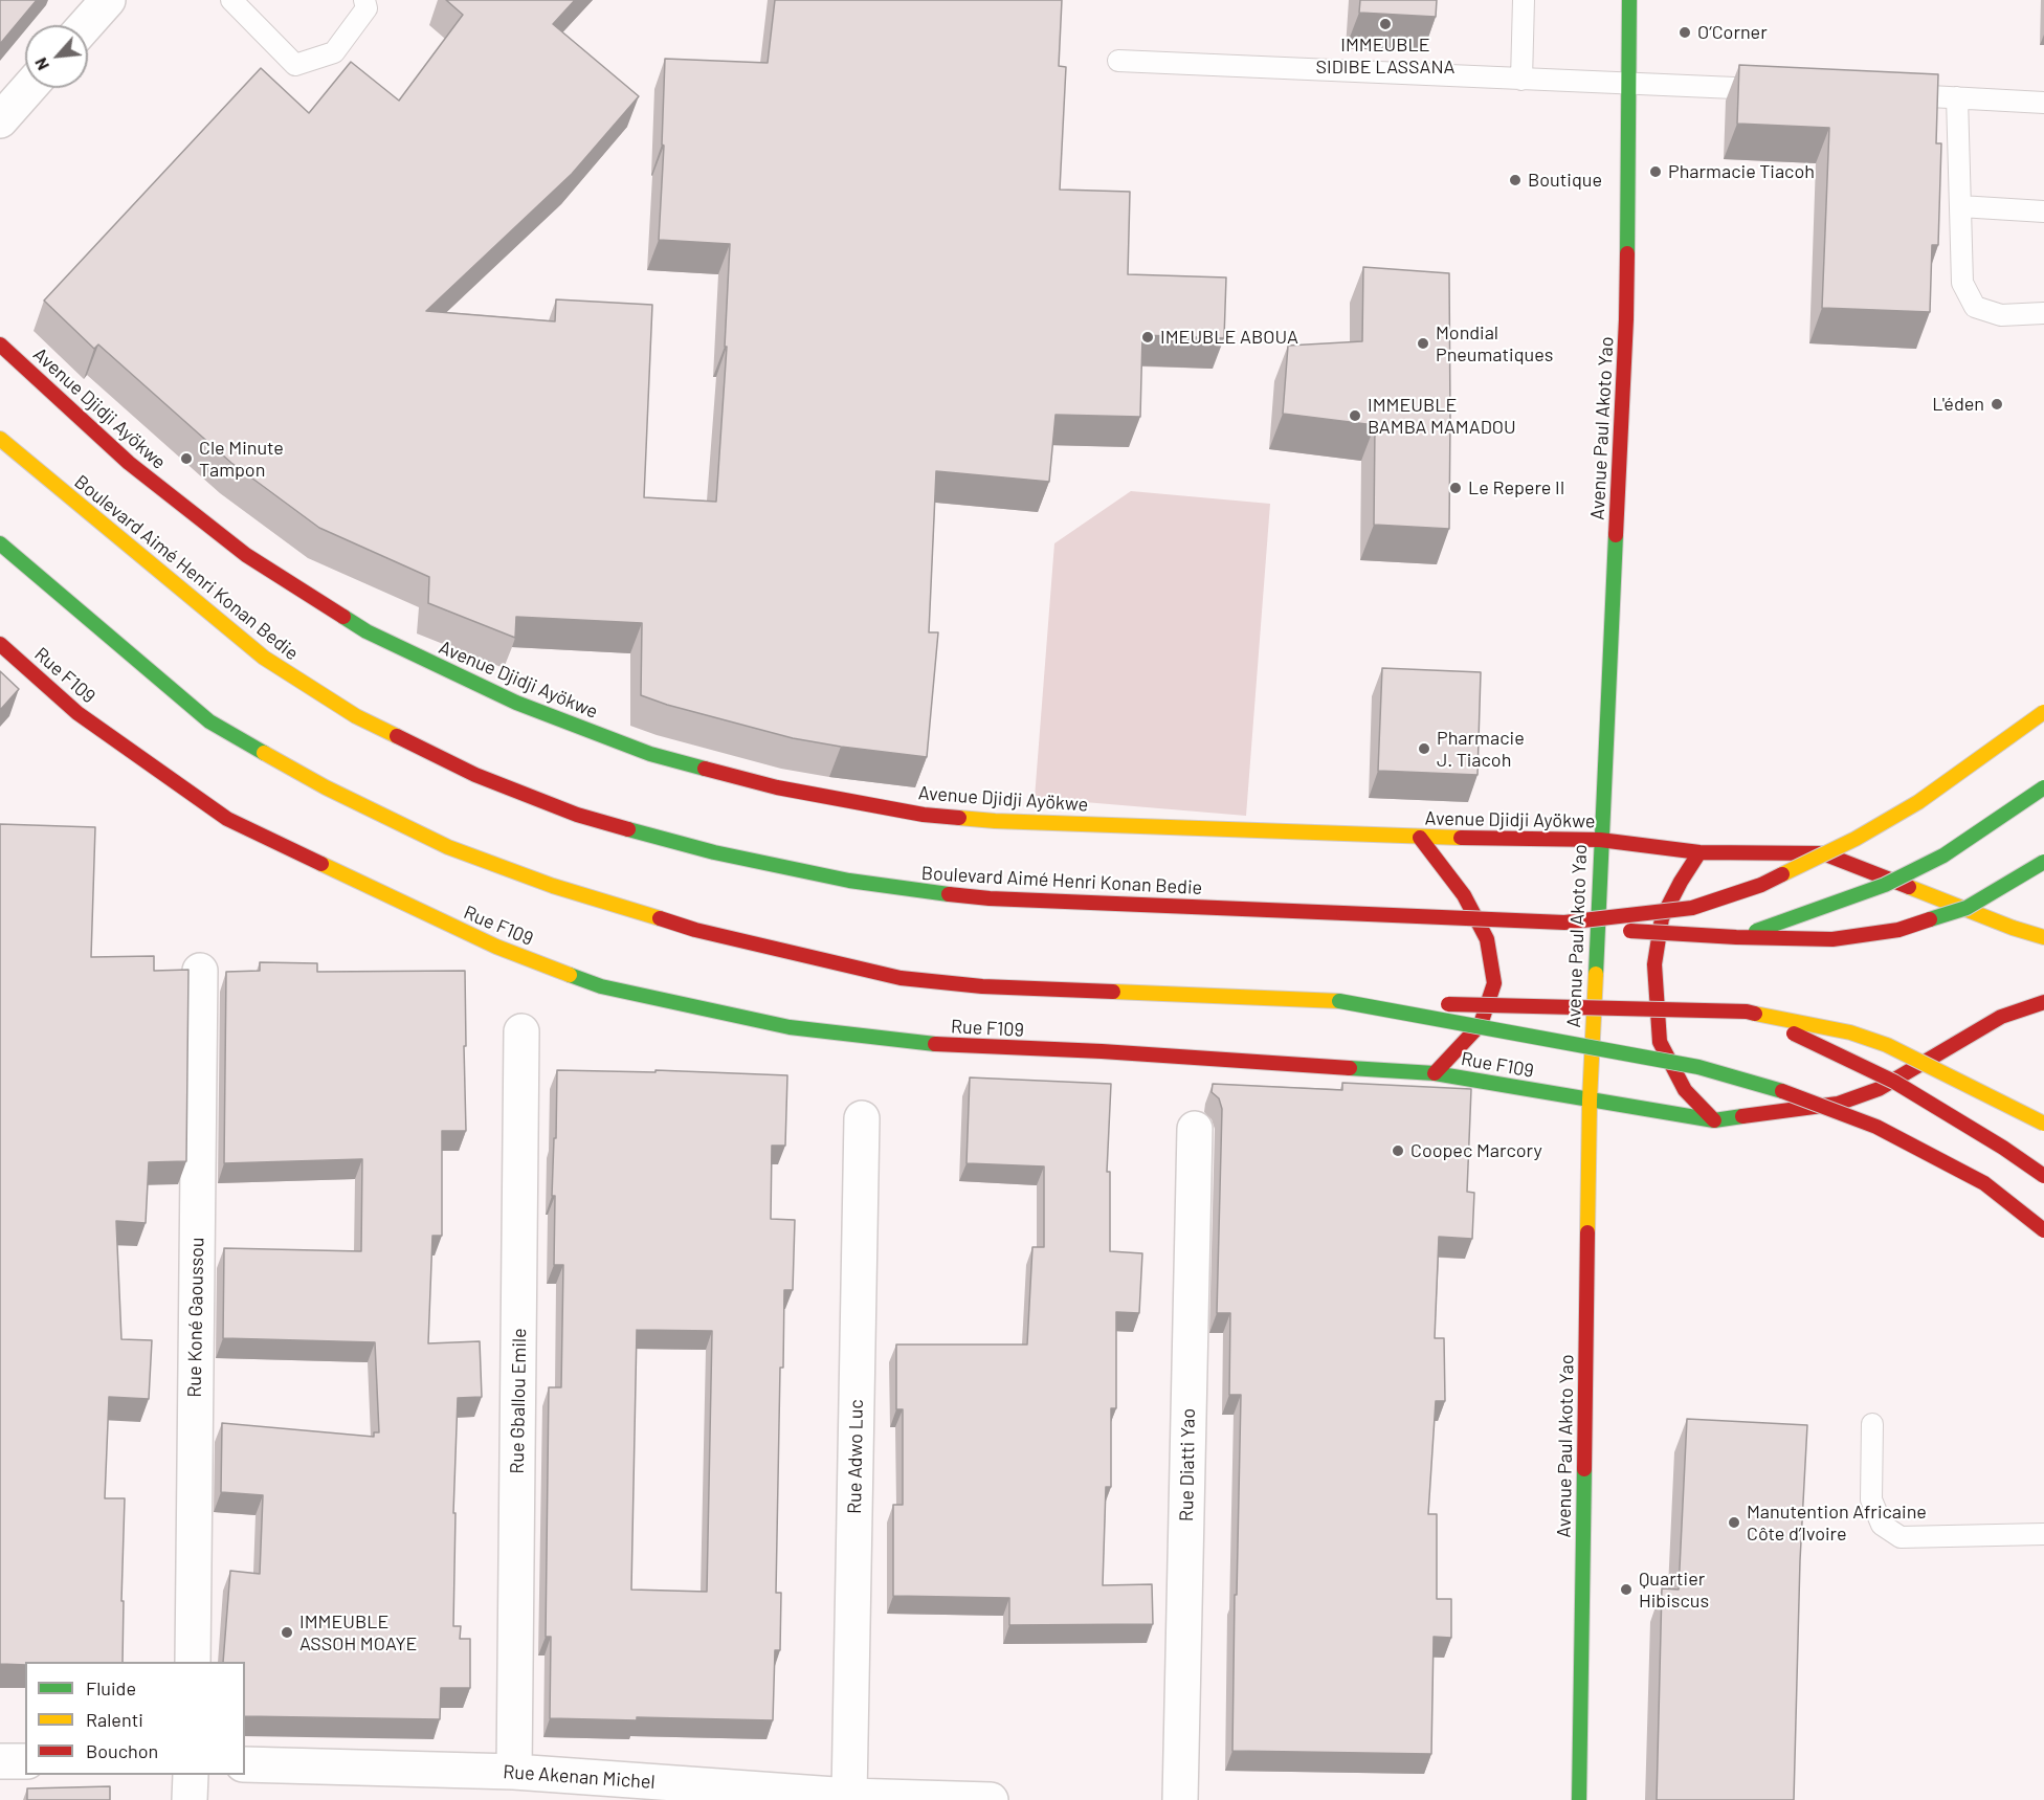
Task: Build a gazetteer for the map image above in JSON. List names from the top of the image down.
{
  "streets": {
    "main road": [
      "Avenue Djidji Ayökwe",
      "Avenue Paul Akoto Yao",
      "Boulevard Aimé Henri Konan Bedie",
      "Rue F109"
    ],
    "street": [
      "Rue Koné Gaoussou",
      "Rue Gballou Emile",
      "Rue Adwo Luc",
      "Rue Diatti Yao",
      "Rue Akenan Michel"
    ]
  },
  "crossings": [
    ["Avenue Djidji Ayökwe", "Avenue Paul Akoto Yao"],
    ["Avenue Paul Akoto Yao", "Rue F109"],
    ["Rue Gballou Emile", "Rue Akenan Michel"],
    ["Rue Adwo Luc", "Rue Akenan Michel"]
  ],
  "places": [
    "IMMEUBLE SIDIBE LASSANA",
    "O‘Corner",
    "Pharmacie Tiacoh",
    "Boutique",
    "IMEUBLE ABOUA",
    "Mondial Pneumatiques",
    "L'éden",
    "IMMEUBLE BAMBA MAMADOU",
    "Cle Minute Tampon",
    "Le Repere II",
    "Pharmacie J. Tiacoh",
    "Coopec Marcory",
    "Manutention Africaine Côte d’Ivoire",
    "Quartier Hibiscus",
    "IMMEUBLE ASSOH MOAYE"
  ],
  "legend": ["Fluide", "Ralenti", "Bouchon"],
  "north": "bottom left"
}
